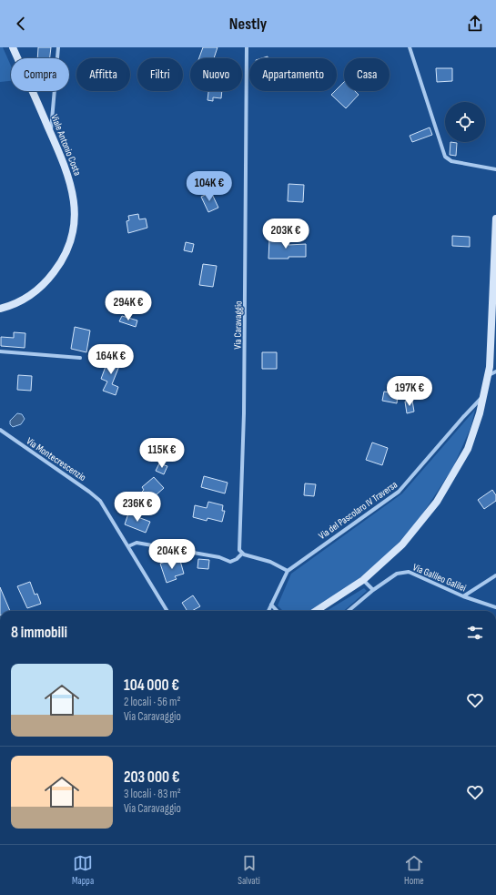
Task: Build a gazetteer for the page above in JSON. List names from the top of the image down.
{
  "streets": {
    "main road": ["Viale Antonio Costa"],
    "street": [
      "Via Caravaggio",
      "Via Montecrescenzio",
      "Via del Pascolaro IV Traversa",
      "Via Galileo Galilei"
    ]
  },
  "page": {
    "header": "Nestly",
    "chip": [
      "Compra",
      "Affitta",
      "Filtri",
      "Nuovo",
      "Appartamento",
      "Casa"
    ],
    "price": [
      "104K €",
      "203K €",
      "294K €",
      "164K €",
      "197K €",
      "115K €",
      "236K €",
      "204K €"
    ],
    "heading": "8 immobili",
    "list": [
      {
        "name": "104 000 €",
        "note": "2 locali · 56 m² · Via Caravaggio"
      },
      {
        "name": "203 000 €",
        "note": "3 locali · 83 m² · Via Caravaggio"
      }
    ],
    "tabs": ["Mappa", "Salvati", "Home"]
  }
}
